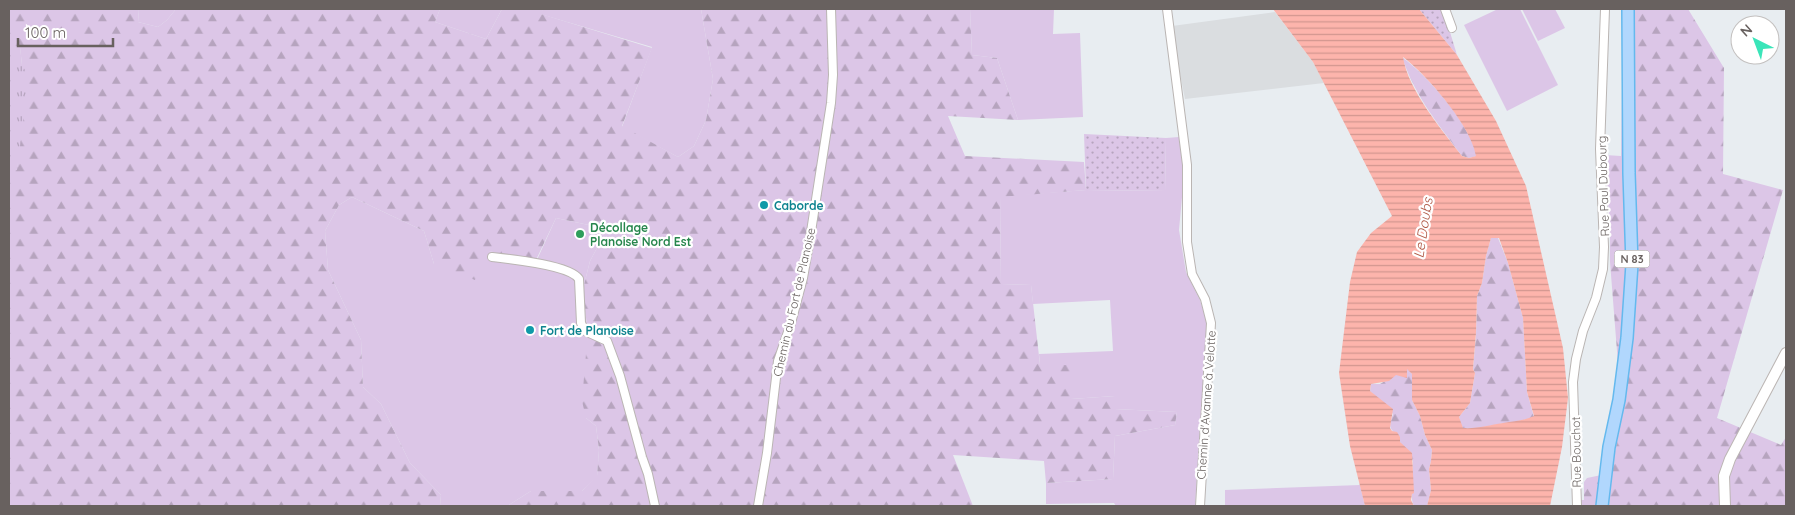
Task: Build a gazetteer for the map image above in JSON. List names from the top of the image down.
{
  "streets": {
    "main road": ["N 83"],
    "street": [
      "Rue Paul Dubourg",
      "Chemin du Fort de Planoise",
      "Chemin d'Avanne à Velotte",
      "Rue Bouchot"
    ]
  },
  "crossings": [
    ["Rue Paul Dubourg", "Rue Bouchot"]
  ],
  "water": ["Le Doubs"],
  "places": ["Caborde", "Décollage Planoise Nord Est", "Fort de Planoise"],
  "scale_bar": "100 m",
  "north": "top left"
}
